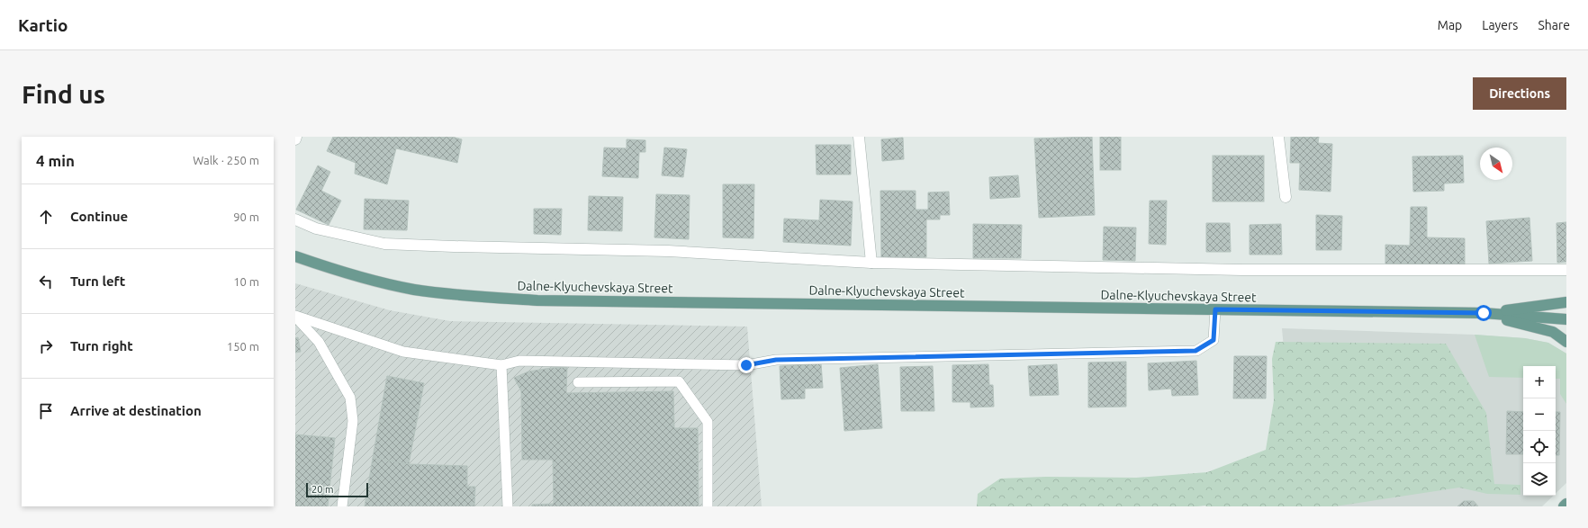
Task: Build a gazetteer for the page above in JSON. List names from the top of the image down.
{
  "streets": {
    "main road": ["Dalne-Klyuchevskaya Street"]
  },
  "scale_bar": "20 m",
  "north": "bottom right",
  "page": {
    "header": "Kartio",
    "nav": ["Map", "Layers", "Share"],
    "buttons": "Directions",
    "title": "Find us",
    "heading": ["4 min", "Walk · 250 m"],
    "list": [
      ["Continue", "90 m"],
      ["Turn left", "10 m"],
      ["Turn right", "150 m"],
      "Arrive at destination"
    ],
    "map_buttons": ["+", "−"],
    "scale": "20 m"
  }
}
